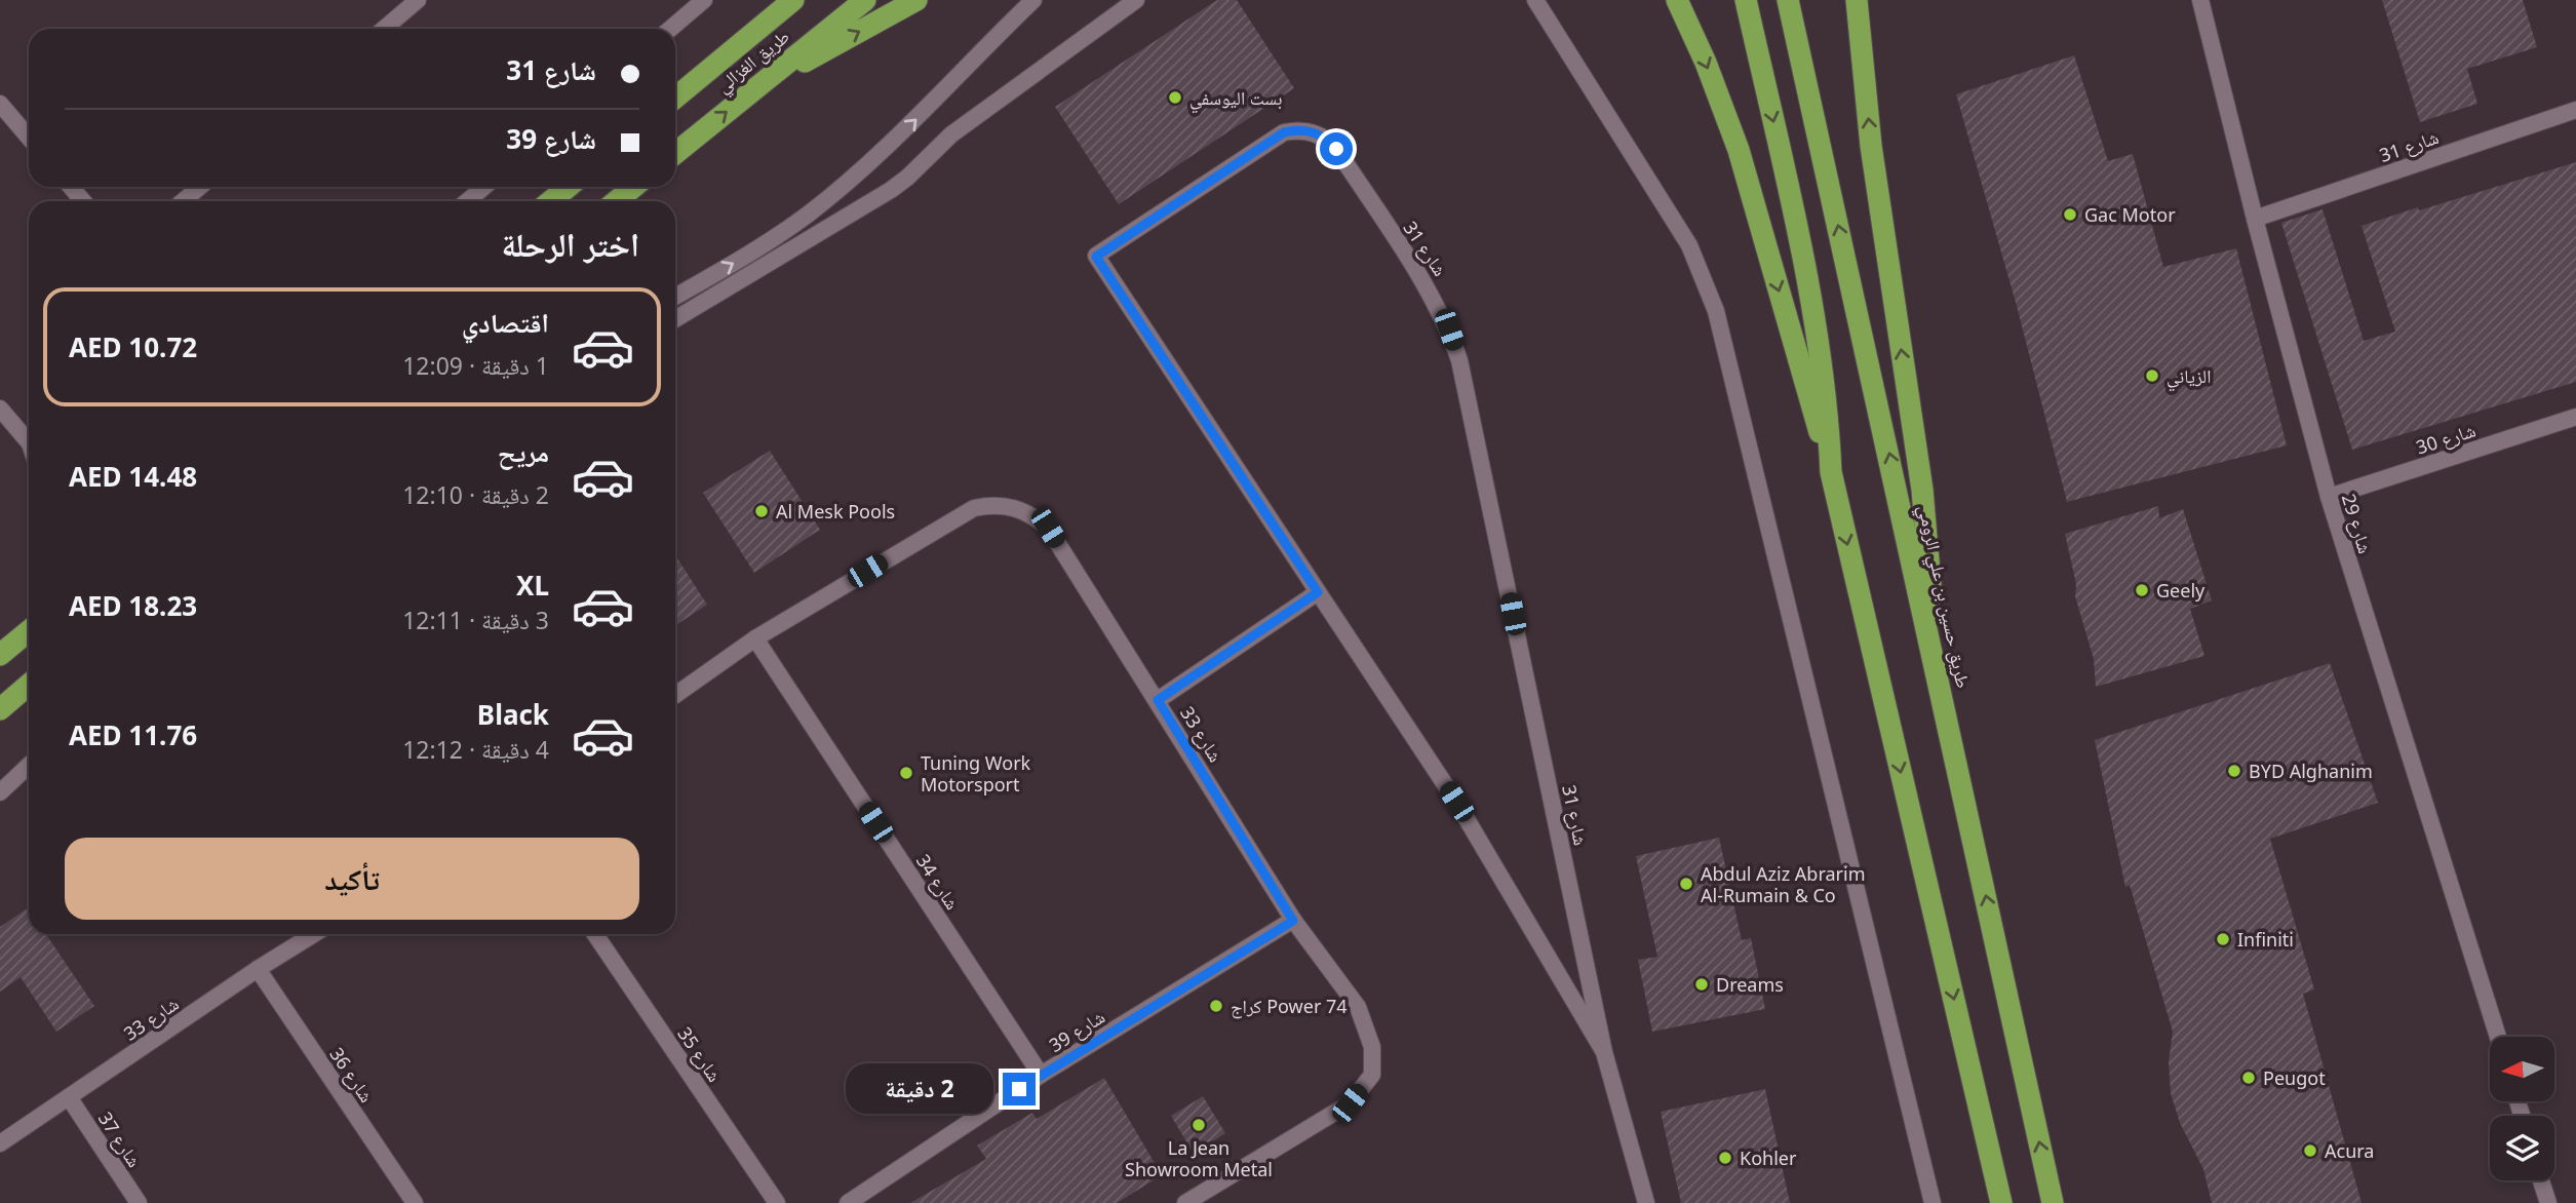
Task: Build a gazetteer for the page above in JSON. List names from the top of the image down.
{
  "streets": {
    "highway": ["طريق الغزالي", "طريق حسين بن علي الرومي"],
    "street": [
      "شارع 31",
      "شارع 30",
      "شارع 29",
      "شارع 33",
      "شارع 34",
      "شارع 39",
      "شارع 35",
      "شارع 36",
      "شارع 37"
    ]
  },
  "crossings": [
    ["شارع 31", "شارع 29"],
    ["شارع 30", "شارع 29"],
    ["شارع 33", "شارع 34"],
    ["شارع 33", "شارع 39"],
    ["شارع 33", "شارع 36"],
    ["شارع 33", "شارع 37"],
    ["شارع 34", "شارع 39"]
  ],
  "places": [
    "بست اليوسفي",
    "Gac Motor",
    "الزياني",
    "Al Mesk Pools",
    "Geely",
    "BYD Alghanim",
    "Tuning Work Motorsport",
    "Abdul Aziz Abrarim Al-Rumain & Co",
    "Infiniti",
    "Dreams",
    "كراج Power 74",
    "Peugot",
    "La Jean Showroom Metal",
    "Acura",
    "Kohler"
  ],
  "north": "left",
  "page": {
    "banner": ["شارع 31", "شارع 39"],
    "heading": "اختر الرحلة",
    "list": [
      {
        "name": "اقتصادي",
        "note": "1 دقيقة · 12:09",
        "value": "AED 10.72"
      },
      {
        "name": "مريح",
        "note": "2 دقيقة · 12:10",
        "value": "AED 14.48"
      },
      {
        "name": "XL",
        "note": "3 دقيقة · 12:11",
        "value": "AED 18.23"
      },
      {
        "name": "Black",
        "note": "4 دقيقة · 12:12",
        "value": "AED 11.76"
      }
    ],
    "buttons": "تأكيد",
    "bubble": "2 دقيقة"
  }
}
